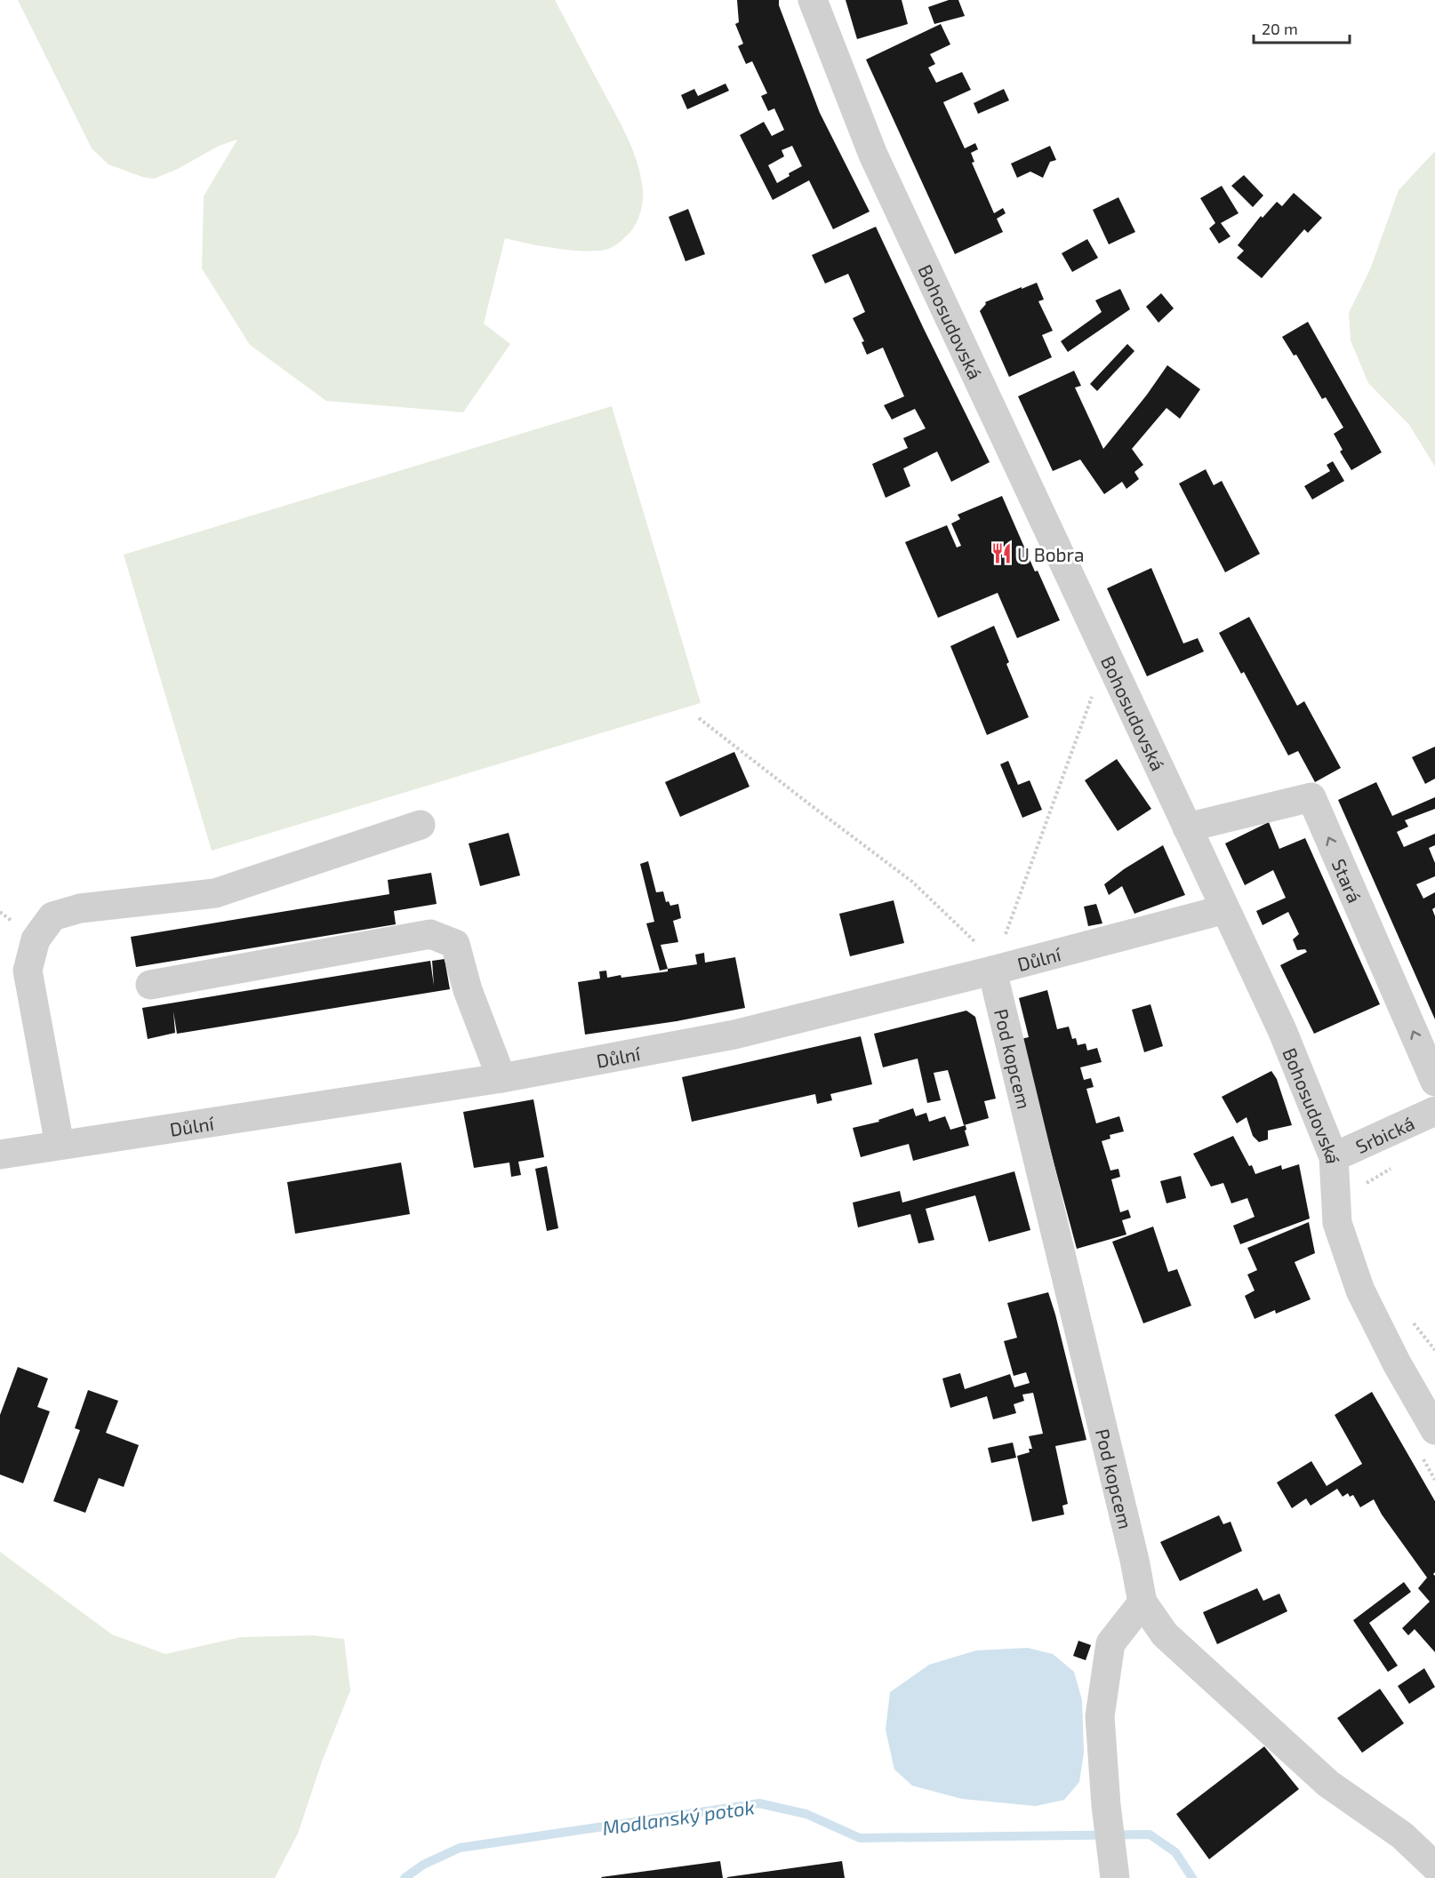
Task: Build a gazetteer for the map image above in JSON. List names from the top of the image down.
{
  "streets": {
    "street": [
      "Bohosudovská",
      "Stará",
      "Důlní",
      "Pod kopcem",
      "Srbická"
    ]
  },
  "crossings": [
    ["Bohosudovská", "Stará"],
    ["Bohosudovská", "Důlní"],
    ["Bohosudovská", "Srbická"],
    ["Důlní", "Pod kopcem"]
  ],
  "one_way": ["Stará"],
  "water": ["Modlanský potok"],
  "places": {
    "restaurant": ["U Bobra"]
  },
  "scale_bar": "20 m"
}
